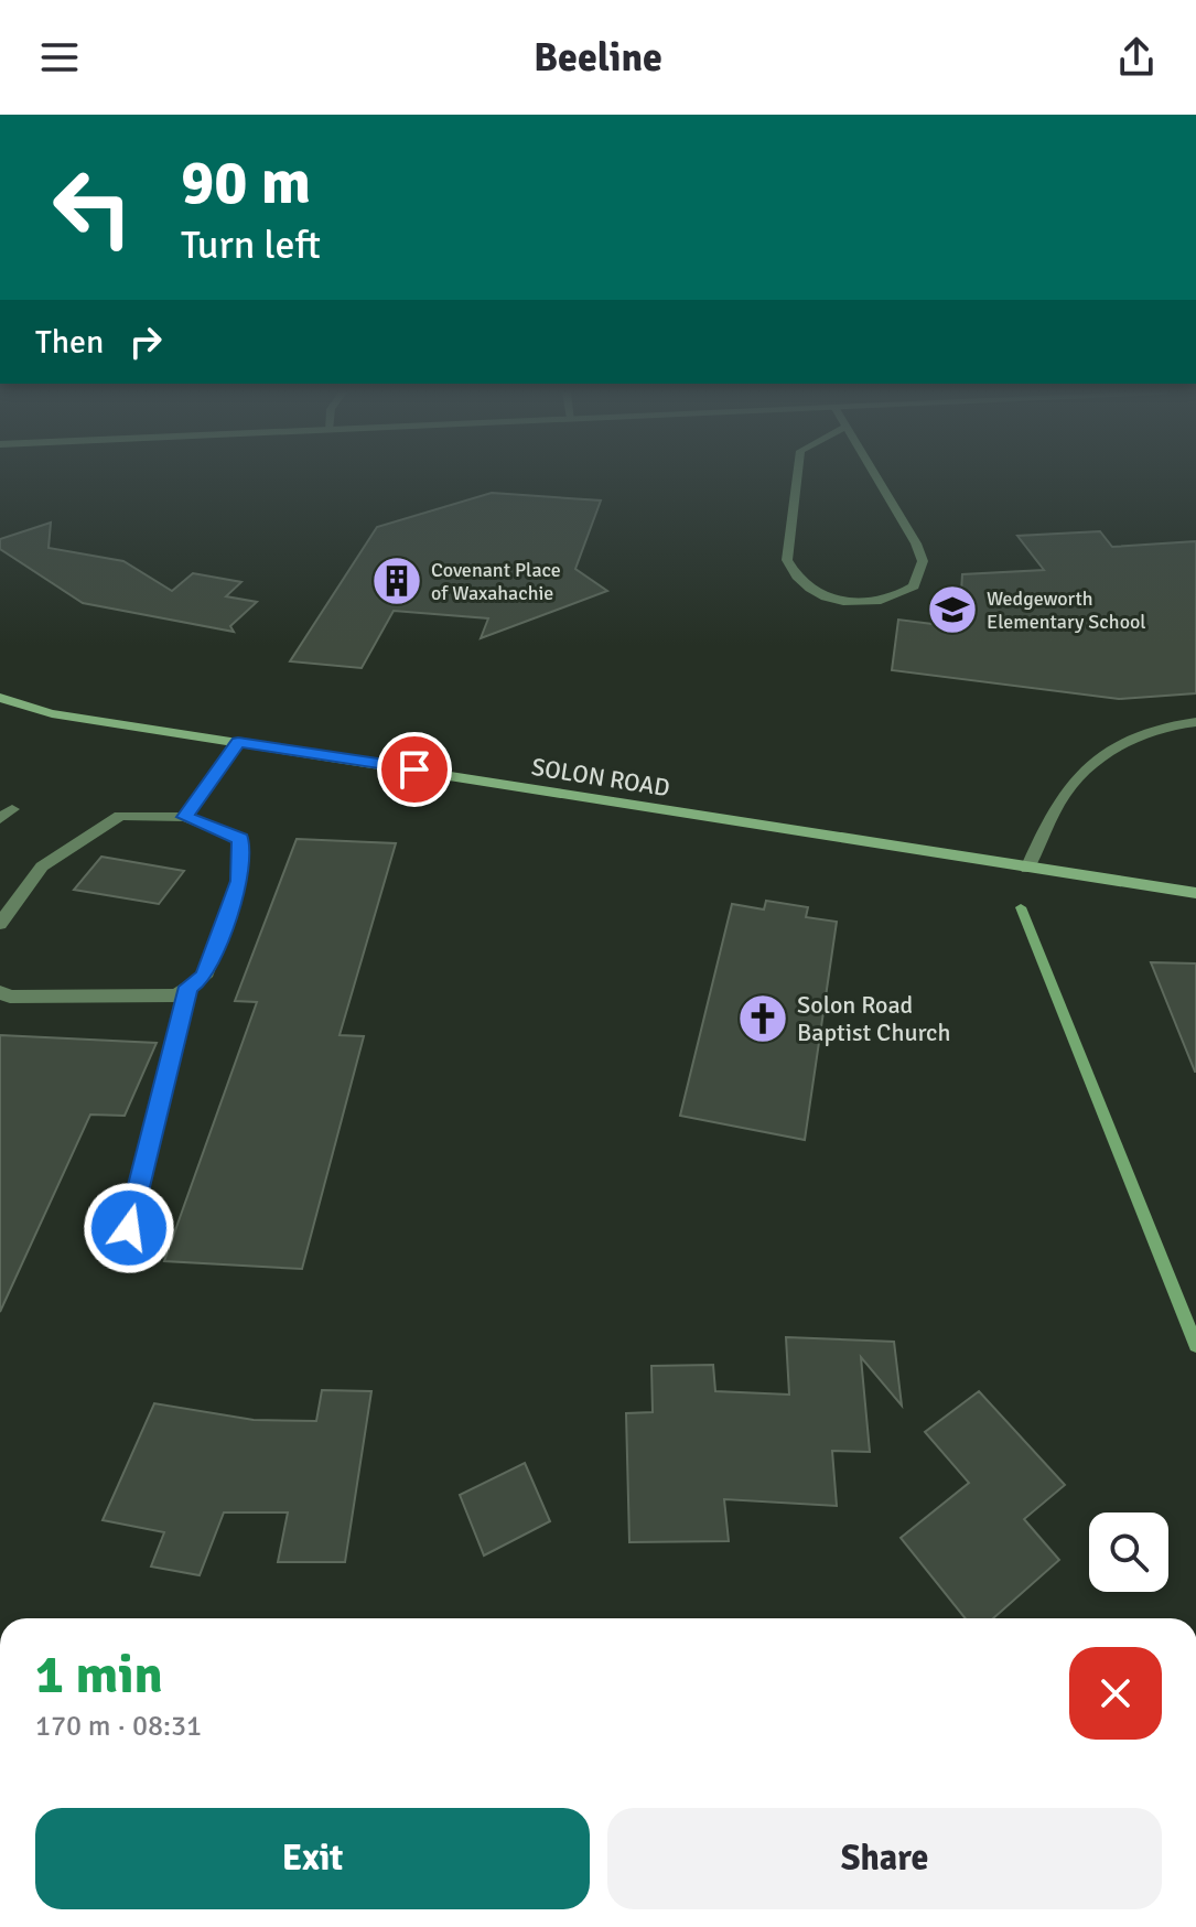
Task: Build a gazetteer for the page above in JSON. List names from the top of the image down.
{
  "streets": {
    "main road": ["SOLON ROAD"]
  },
  "places": {
    "building": ["Covenant Place of Waxahachie"],
    "school or university": ["Wedgeworth Elementary School"],
    "church": ["Solon Road Baptist Church"]
  },
  "page": {
    "header": "Beeline",
    "turn": ["90 m", "Turn left"],
    "then": "Then",
    "heading": ["1 min", "170 m · 08:31"],
    "buttons": ["Exit", "Share"]
  }
}
